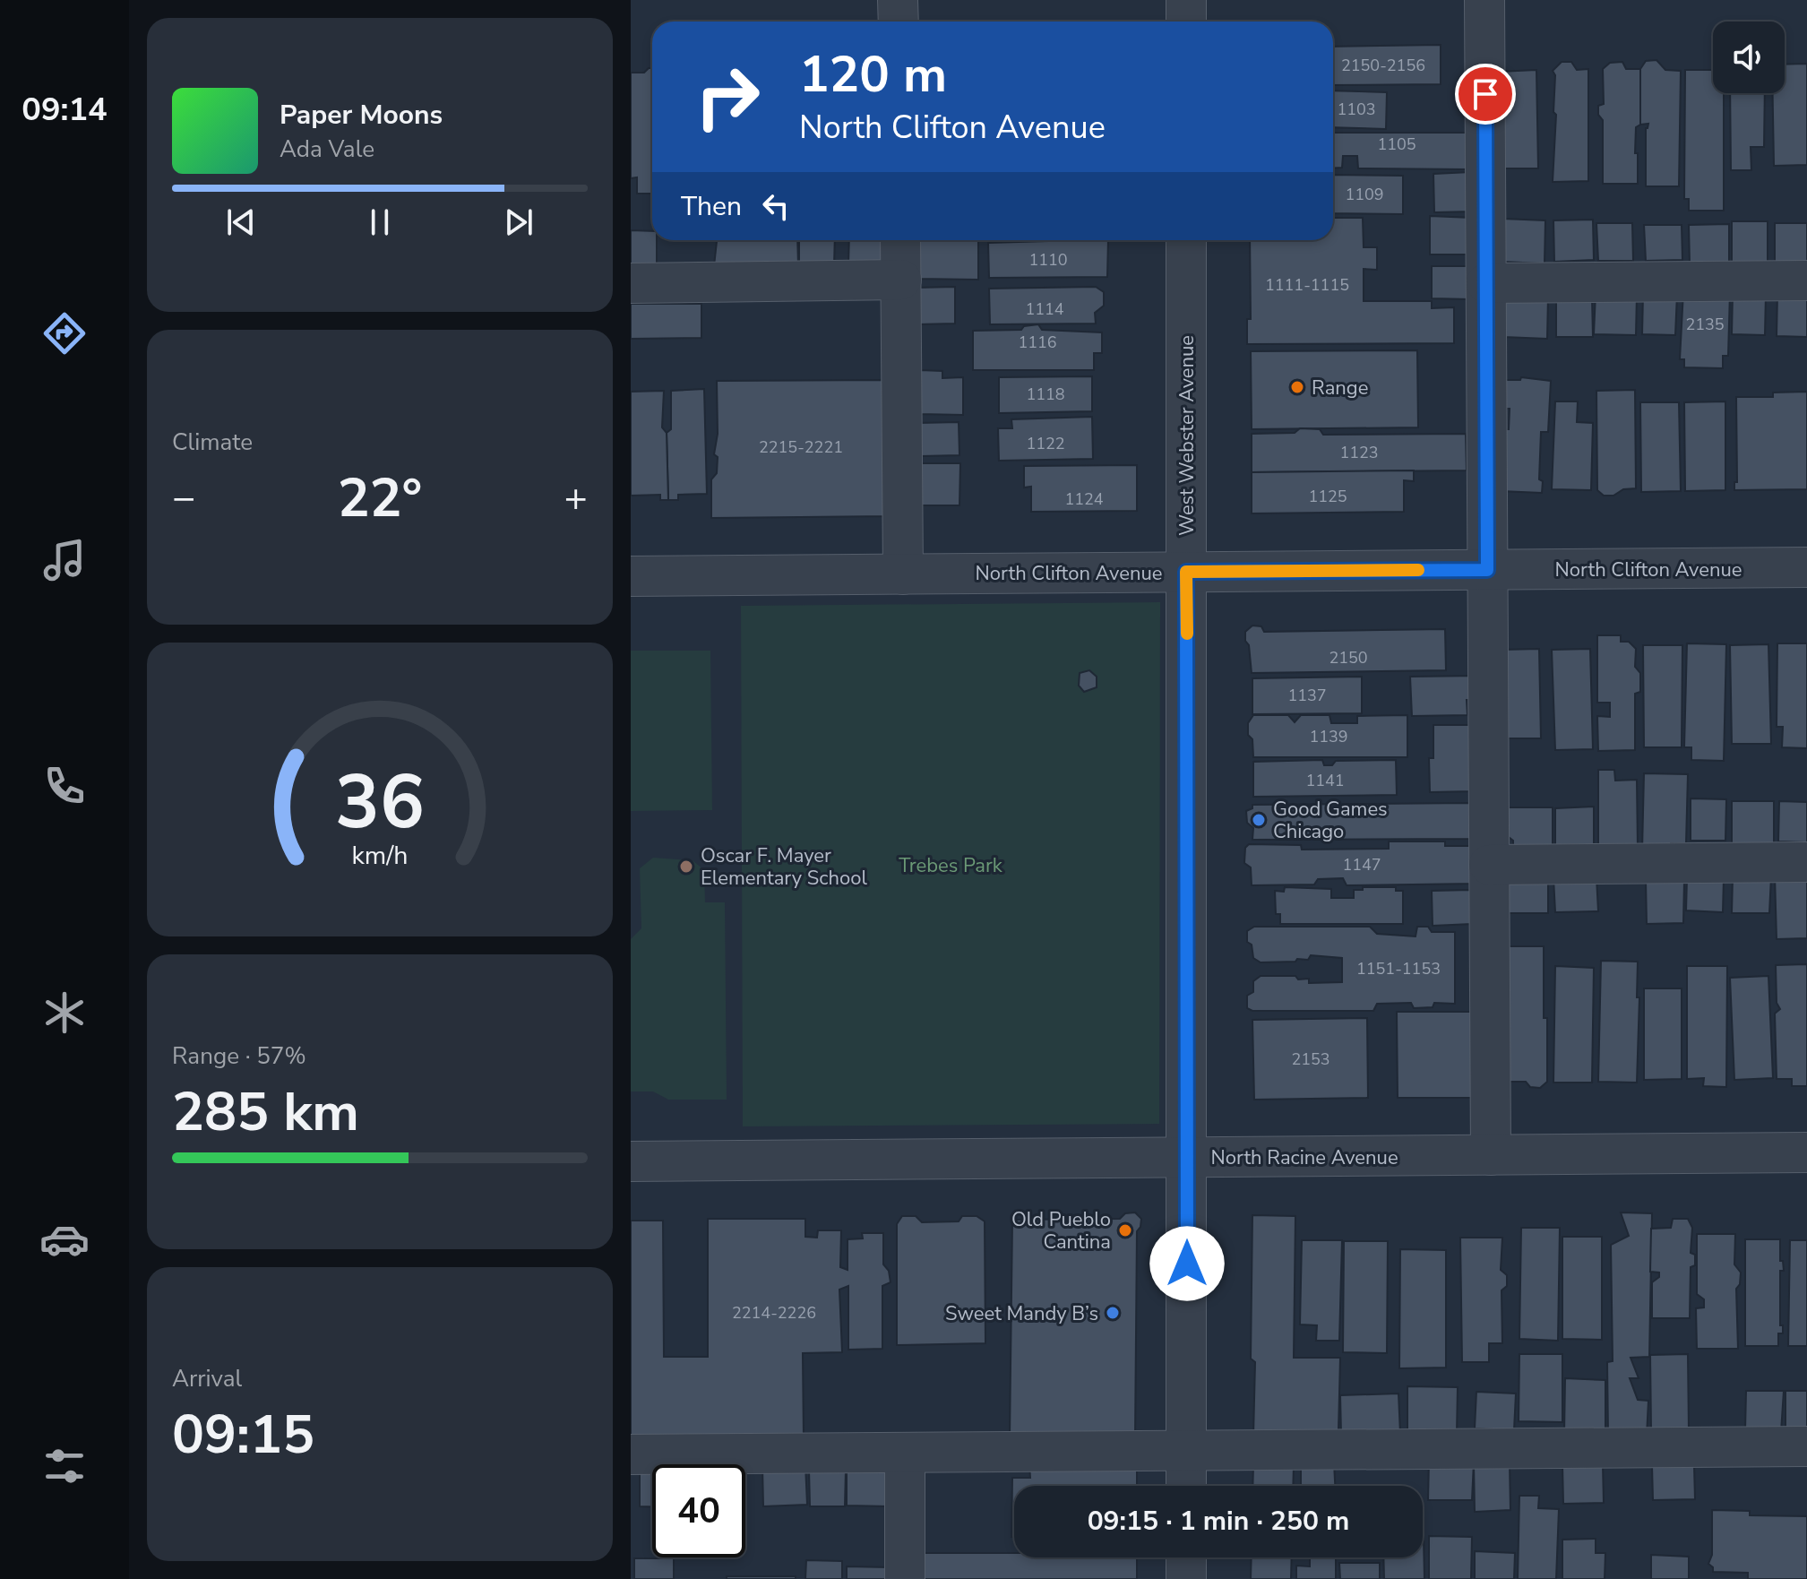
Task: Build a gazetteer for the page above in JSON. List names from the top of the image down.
{
  "streets": {
    "street": ["West Webster Avenue", "North Clifton Avenue", "North Racine Avenue"]
  },
  "crossings": [
    ["West Webster Avenue", "North Clifton Avenue"],
    ["West Webster Avenue", "North Racine Avenue"]
  ],
  "parks": ["Trebes Park"],
  "places": [
    "Range",
    "Good Games Chicago",
    "Oscar F. Mayer Elementary School",
    "Old Pueblo Cantina",
    "Sweet Mandy B’s"
  ],
  "house_numbers": [
    "2150-2156",
    "1103",
    "1105",
    "1109",
    "1110",
    "1111-1115",
    "1114",
    "2135",
    "1116",
    "1118",
    "1122",
    "2215-2221",
    "1123",
    "1125",
    "1124",
    "2150",
    "1137",
    "1139",
    "1141",
    "1147",
    "1151-1153",
    "2153",
    "2214-2226"
  ],
  "page": {
    "tabs": "09:14",
    "turn": ["120 m", "North Clifton Avenue"],
    "song": ["Paper Moons", "Ada Vale"],
    "then": "Then",
    "tile": [
      "Climate",
      ["Range · 57%", "285 km"],
      ["Arrival", "09:15"]
    ],
    "heat": ["−", "22°", "+"],
    "limit": "40",
    "trip": "09:15 · 1 min · 250 m",
    "gauge": ["36", "km/h"]
  }
}
